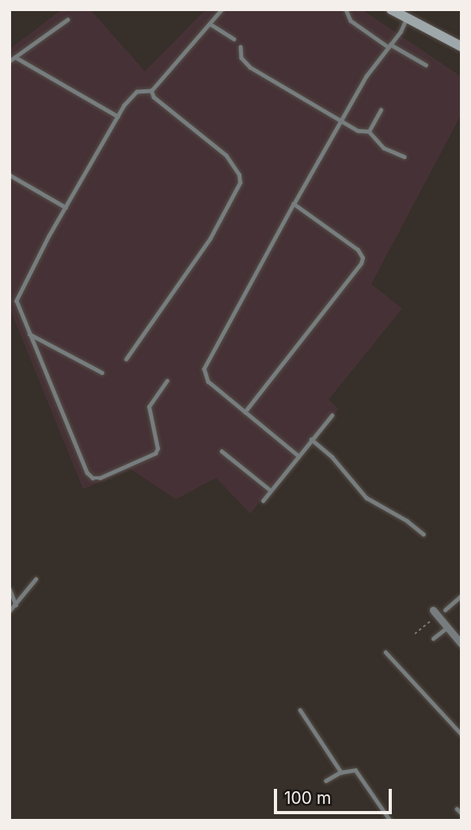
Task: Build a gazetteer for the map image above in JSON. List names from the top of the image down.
{
  "scale_bar": "100 m"
}
